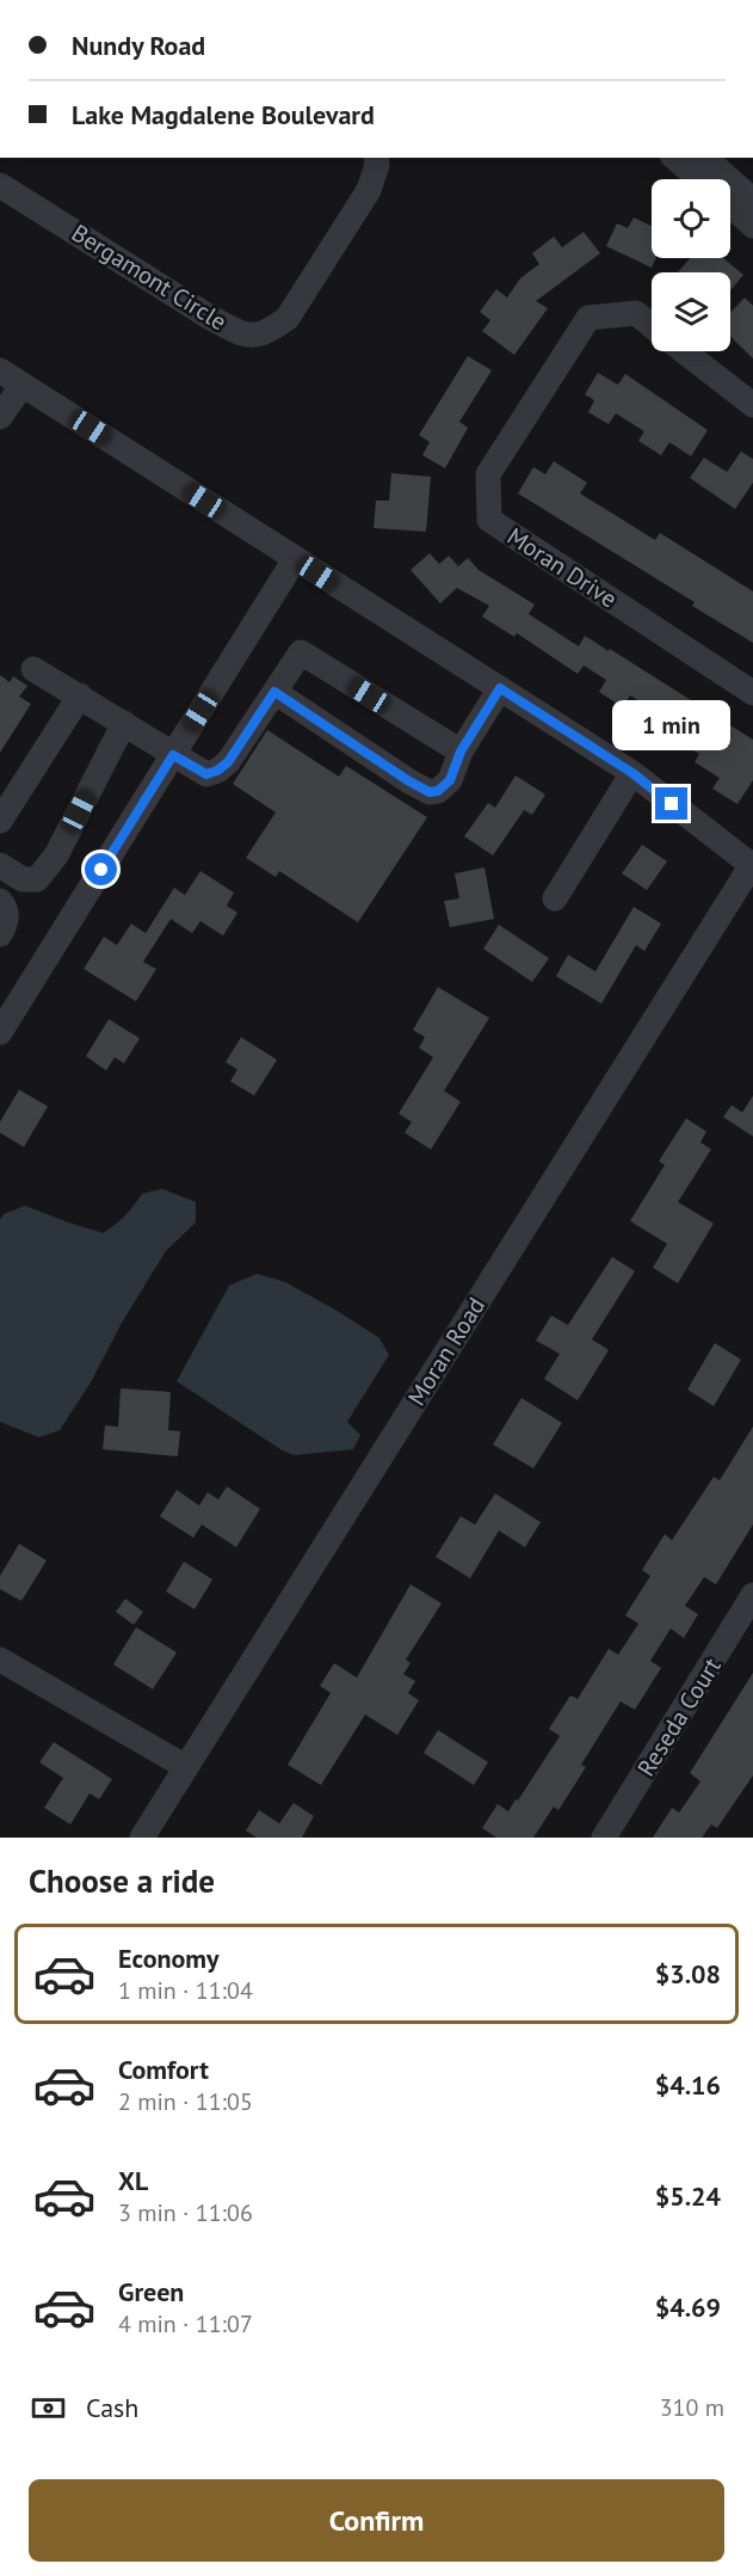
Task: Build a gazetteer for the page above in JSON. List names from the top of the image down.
{
  "streets": {
    "street": [
      "Bergamont Circle",
      "Moran Drive",
      "Moran Road",
      "Reseda Court"
    ]
  },
  "page": {
    "banner": ["Nundy Road", "Lake Magdalene Boulevard"],
    "bubble": "1 min",
    "heading": "Choose a ride",
    "list": [
      {
        "name": "Economy",
        "note": "1 min · 11:04",
        "value": "$3.08"
      },
      {
        "name": "Comfort",
        "note": "2 min · 11:05",
        "value": "$4.16"
      },
      {
        "name": "XL",
        "note": "3 min · 11:06",
        "value": "$5.24"
      },
      {
        "name": "Green",
        "note": "4 min · 11:07",
        "value": "$4.69"
      }
    ],
    "pay": ["Cash", "310 m"],
    "buttons": "Confirm"
  }
}
